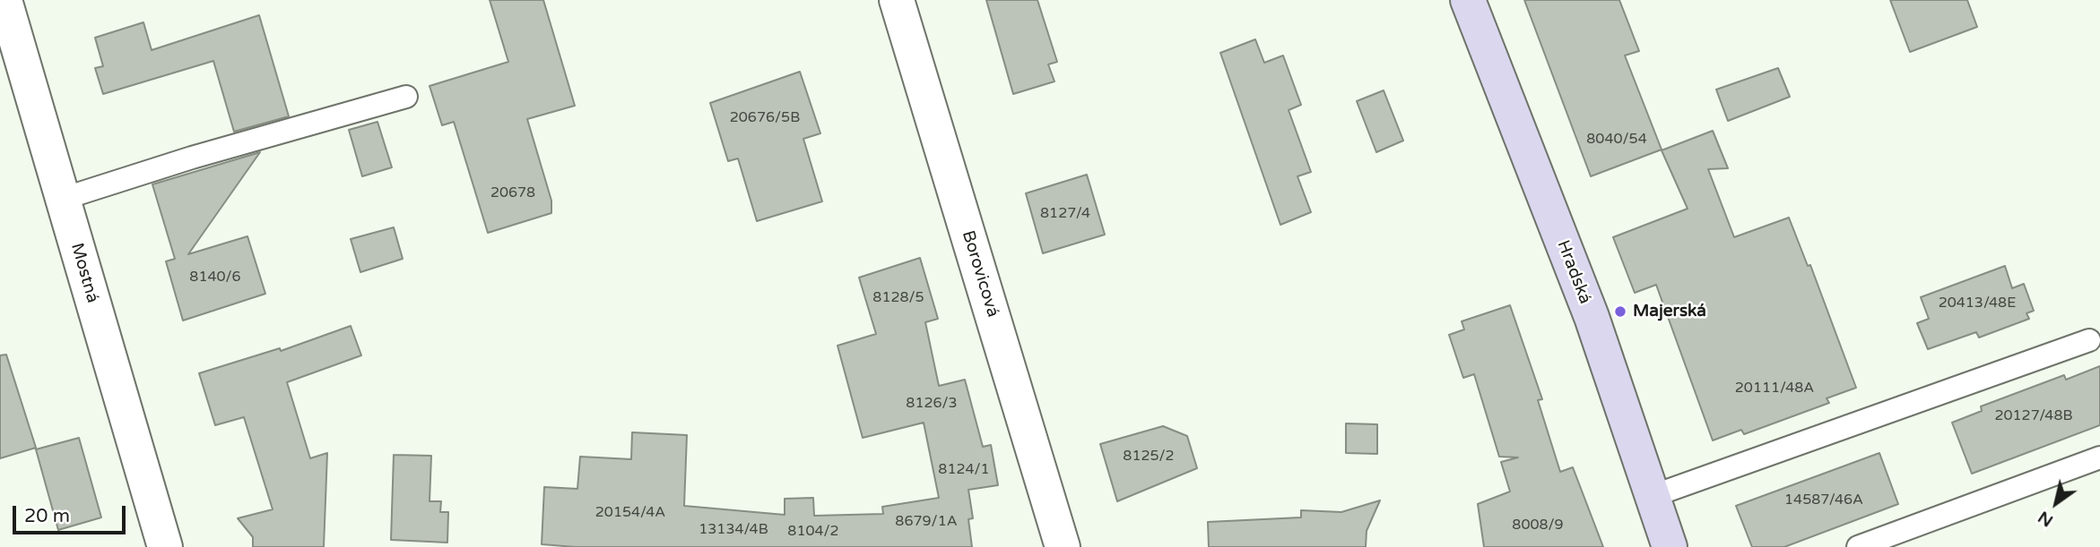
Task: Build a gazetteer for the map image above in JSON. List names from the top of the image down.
{
  "streets": {
    "main road": ["Hradská"],
    "street": ["Mostná", "Borovicová"]
  },
  "places": ["Majerská"],
  "house_numbers": [
    "20676/5B",
    "8040/54",
    "20678",
    "8127/4",
    "8140/6",
    "8128/5",
    "20413/48E",
    "20111/48A",
    "8126/3",
    "20127/48B",
    "8125/2",
    "8124/1",
    "14587/46A",
    "20154/4A",
    "8679/1A",
    "8008/9",
    "13134/4B",
    "8104/2"
  ],
  "scale_bar": "20 m",
  "north": "bottom left"
}
